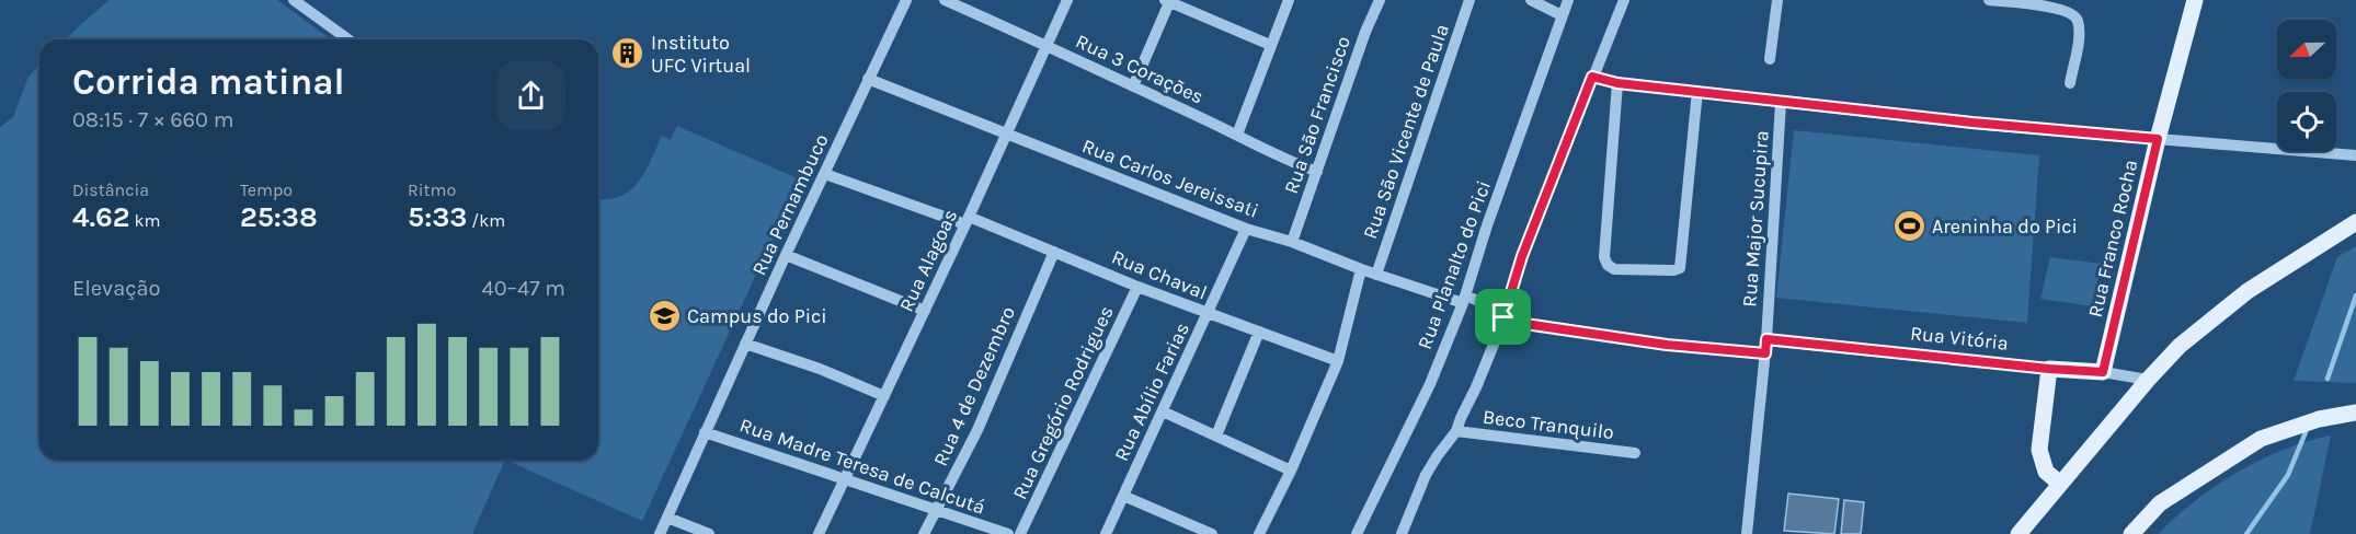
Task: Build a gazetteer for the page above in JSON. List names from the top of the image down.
{
  "streets": {
    "main road": ["Rua Franco Rocha", "Rua Vitória"],
    "street": [
      "Rua 3 Corações",
      "Rua São Francisco",
      "Rua São Vicente de Paula",
      "Rua Carlos Jereissati",
      "Rua Pernambuco",
      "Rua Major Sucupira",
      "Rua Alagoas",
      "Rua Planalto do Pici",
      "Rua Chaval",
      "Rua 4 de Dezembro",
      "Rua Abílio Farias",
      "Rua Gregório Rodrigues",
      "Beco Tranquilo",
      "Rua Madre Teresa de Calcutá"
    ]
  },
  "crossings": [
    ["Rua 3 Corações", "Rua São Francisco"],
    ["Rua 3 Corações", "Rua Alagoas"],
    ["Rua São Francisco", "Rua Carlos Jereissati"],
    ["Rua São Vicente de Paula", "Rua Carlos Jereissati"],
    ["Rua Carlos Jereissati", "Rua Pernambuco"],
    ["Rua Carlos Jereissati", "Rua Alagoas"],
    ["Rua Carlos Jereissati", "Rua Planalto do Pici"],
    ["Rua Carlos Jereissati", "Rua Abílio Farias"],
    ["Rua Pernambuco", "Rua Chaval"],
    ["Rua Pernambuco", "Rua Madre Teresa de Calcutá"],
    ["Rua Major Sucupira", "Rua Vitória"],
    ["Rua Franco Rocha", "Rua Vitória"],
    ["Rua Alagoas", "Rua Chaval"],
    ["Rua Alagoas", "Rua Madre Teresa de Calcutá"],
    ["Rua Chaval", "Rua 4 de Dezembro"],
    ["Rua Chaval", "Rua Abílio Farias"],
    ["Rua Chaval", "Rua Gregório Rodrigues"],
    ["Rua 4 de Dezembro", "Rua Madre Teresa de Calcutá"]
  ],
  "places": {
    "building": ["Instituto UFC Virtual"],
    "sports": ["Areninha do Pici"],
    "school or university": ["Campus do Pici"]
  },
  "north": "left",
  "page": {
    "heading": ["Corrida matinal", "08:15 · 7 × 660 m"],
    "stats": [
      ["Distância", "4.62 km"],
      ["Tempo", "25:38"],
      ["Ritmo", "5:33 /km"]
    ],
    "chart": ["Elevação", "40–47 m"]
  }
}
